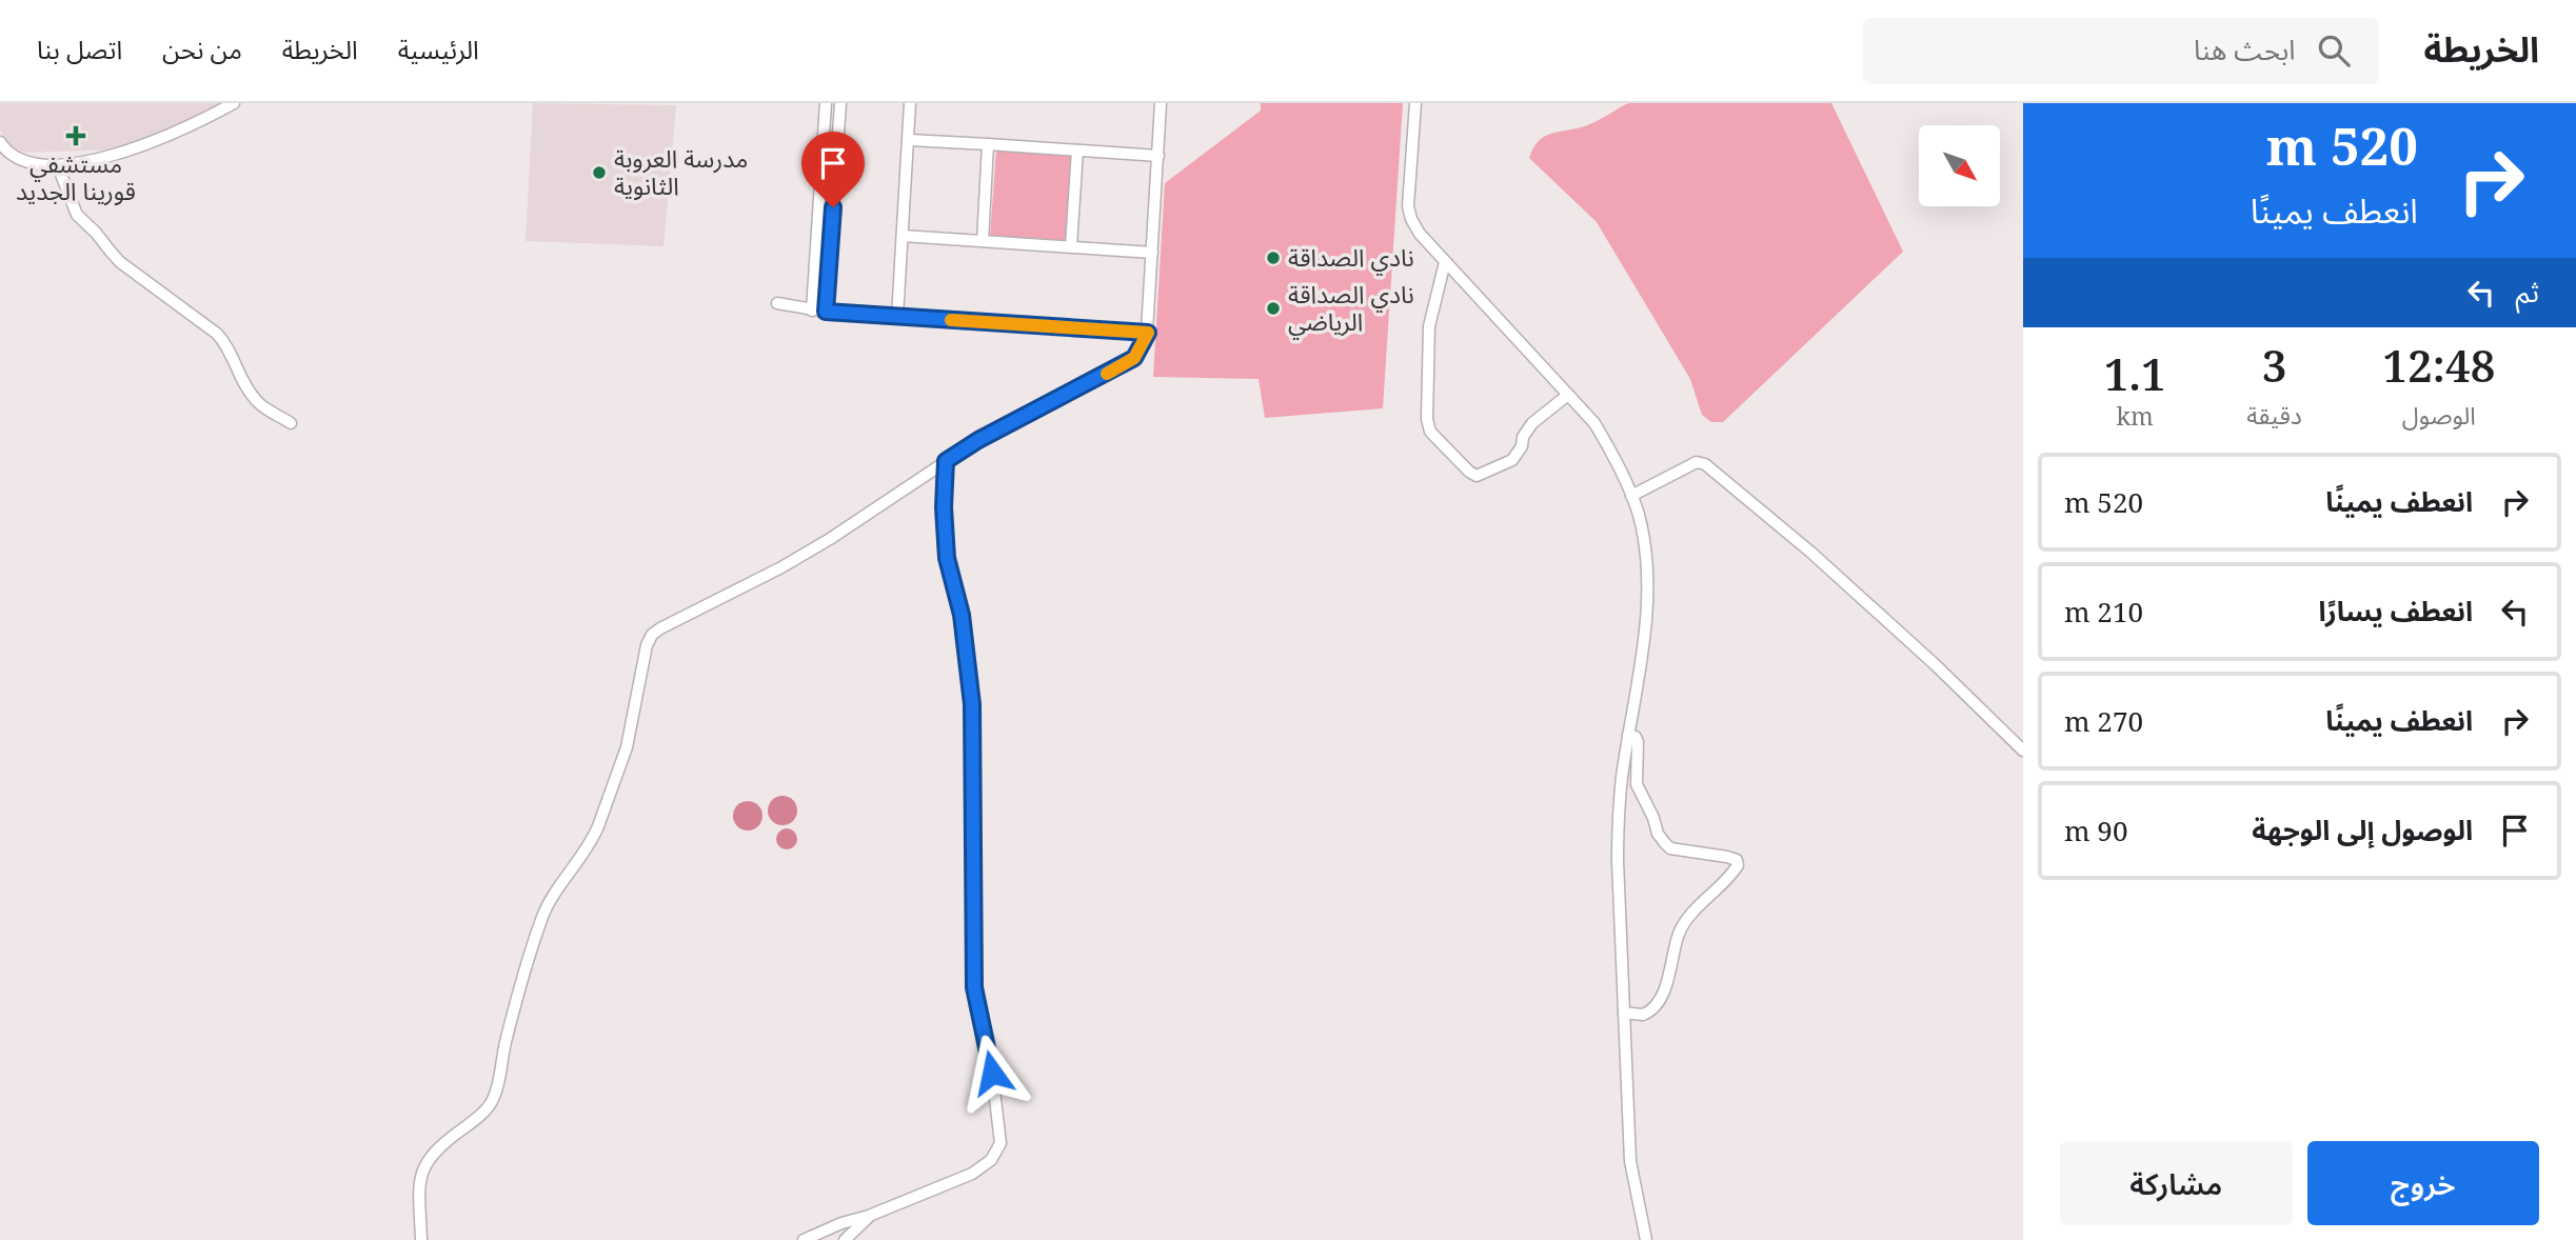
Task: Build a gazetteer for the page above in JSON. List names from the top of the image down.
{
  "places": {
    "health": ["مستشفي قورينا الجديد"],
    "other": ["مدرسة العروبة الثانوية", "نادي الصداقة", "نادي الصداقة الرياضي"]
  },
  "north": "bottom right",
  "page": {
    "header": "الخريطة",
    "search": "ابحث هنا",
    "nav": [
      "الرئيسية",
      "الخريطة",
      "من نحن",
      "اتصل بنا"
    ],
    "turn": ["520 m", "انعطف يمينًا"],
    "then": "ثم",
    "eta": [
      "12:48",
      "الوصول",
      "3",
      "دقيقة",
      "1.1",
      "km"
    ],
    "list": [
      {
        "name": "انعطف يمينًا",
        "value": "520 m"
      },
      {
        "name": "انعطف يسارًا",
        "value": "210 m"
      },
      {
        "name": "انعطف يمينًا",
        "value": "270 m"
      },
      {
        "name": "الوصول إلى الوجهة",
        "value": "90 m"
      }
    ],
    "buttons": ["خروج", "مشاركة"]
  }
}
